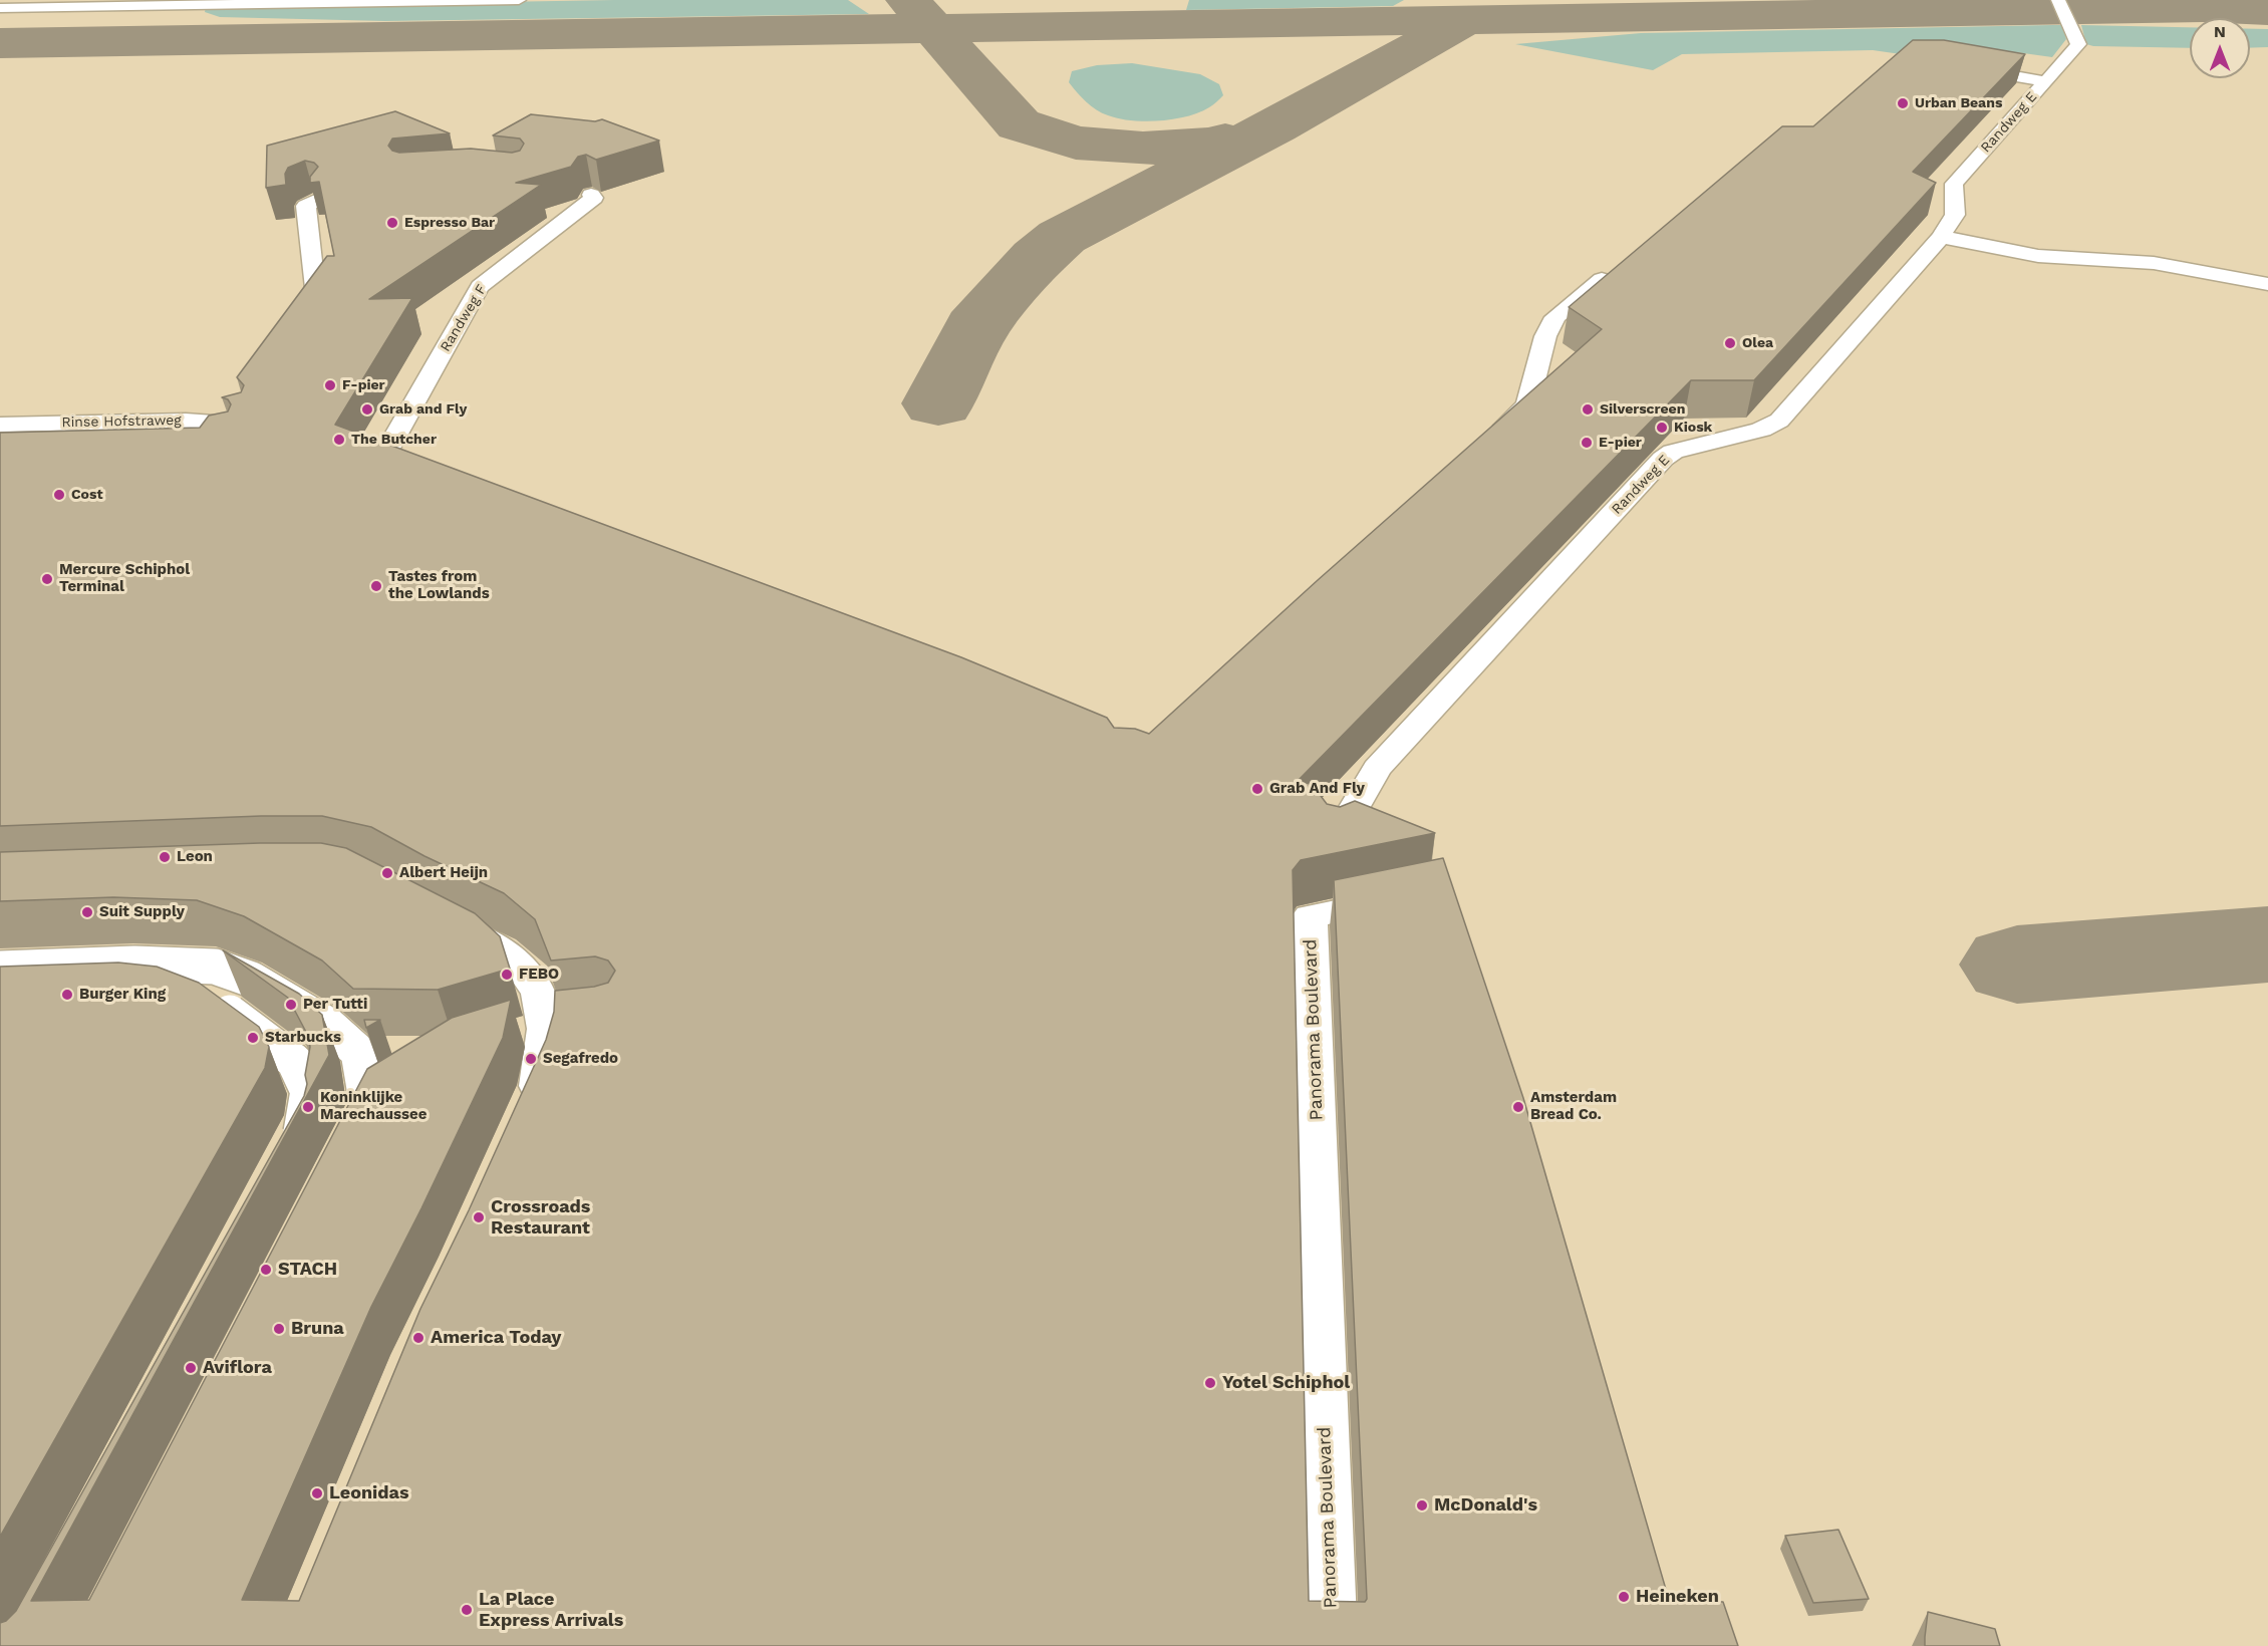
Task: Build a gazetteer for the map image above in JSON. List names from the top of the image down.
{
  "streets": {
    "street": [
      "Randweg E",
      "Randweg F",
      "Rinse Hofstraweg",
      "Panorama Boulevard"
    ]
  },
  "places": [
    "Urban Beans",
    "Espresso Bar",
    "Olea",
    "F-pier",
    "Grab and Fly",
    "Silverscreen",
    "Kiosk",
    "The Butcher",
    "E-pier",
    "Cost",
    "Mercure Schiphol Terminal",
    "Tastes from the Lowlands",
    "Grab And Fly",
    "Leon",
    "Albert Heijn",
    "Suit Supply",
    "FEBO",
    "Burger King",
    "Per Tutti",
    "Starbucks",
    "Segafredo",
    "Koninklijke Marechaussee",
    "Amsterdam Bread Co.",
    "Crossroads Restaurant",
    "STACH",
    "Bruna",
    "America Today",
    "Aviflora",
    "Yotel Schiphol",
    "Leonidas",
    "McDonald's",
    "Heineken",
    "La Place Express Arrivals"
  ],
  "north": "top"
}
